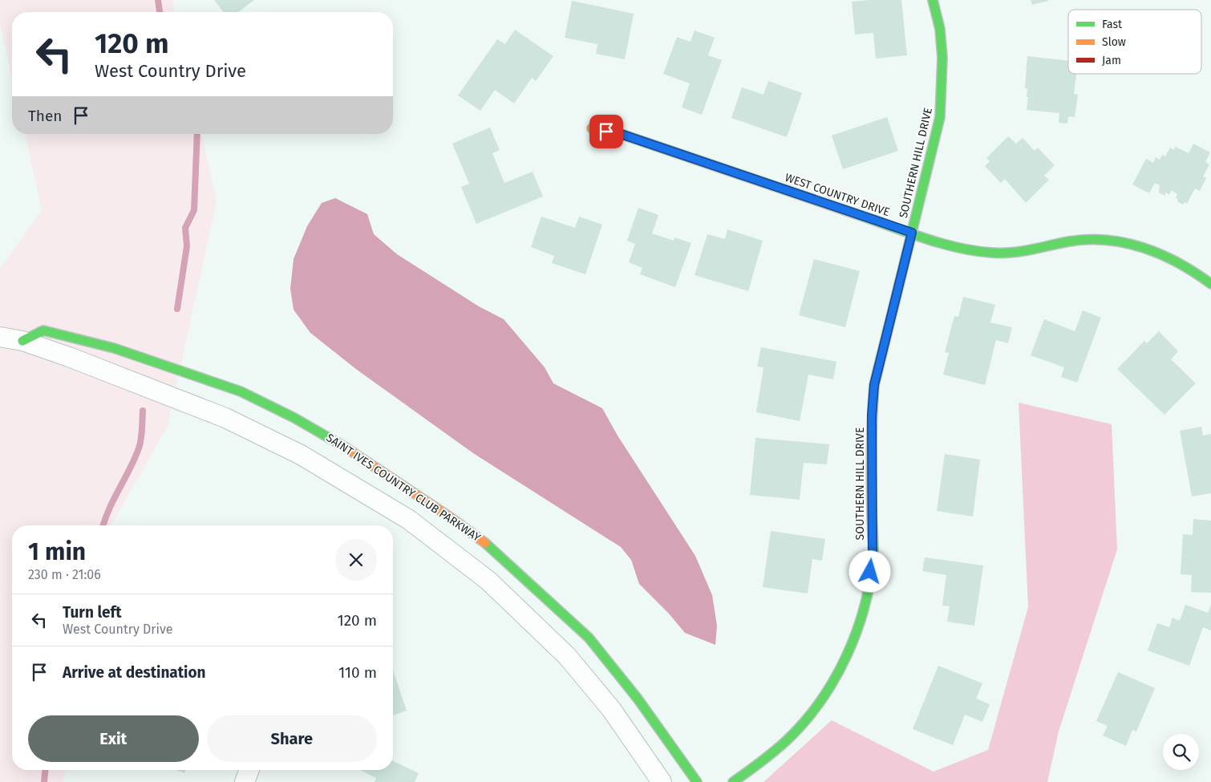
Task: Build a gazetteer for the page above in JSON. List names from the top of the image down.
{
  "streets": {
    "street": ["SOUTHERN HILL DRIVE", "WEST COUNTRY DRIVE", "SAINT IVES COUNTRY CLUB PARKWAY"]
  },
  "crossings": [
    ["SOUTHERN HILL DRIVE", "WEST COUNTRY DRIVE"]
  ],
  "legend": ["Fast", "Slow", "Jam"],
  "page": {
    "turn": ["120 m", "West Country Drive"],
    "then": "Then",
    "heading": ["1 min", "230 m · 21:06"],
    "list": [
      {
        "name": "Turn left",
        "note": "West Country Drive",
        "value": "120 m"
      },
      {
        "name": "Arrive at destination",
        "value": "110 m"
      }
    ],
    "buttons": ["Exit", "Share"]
  }
}
